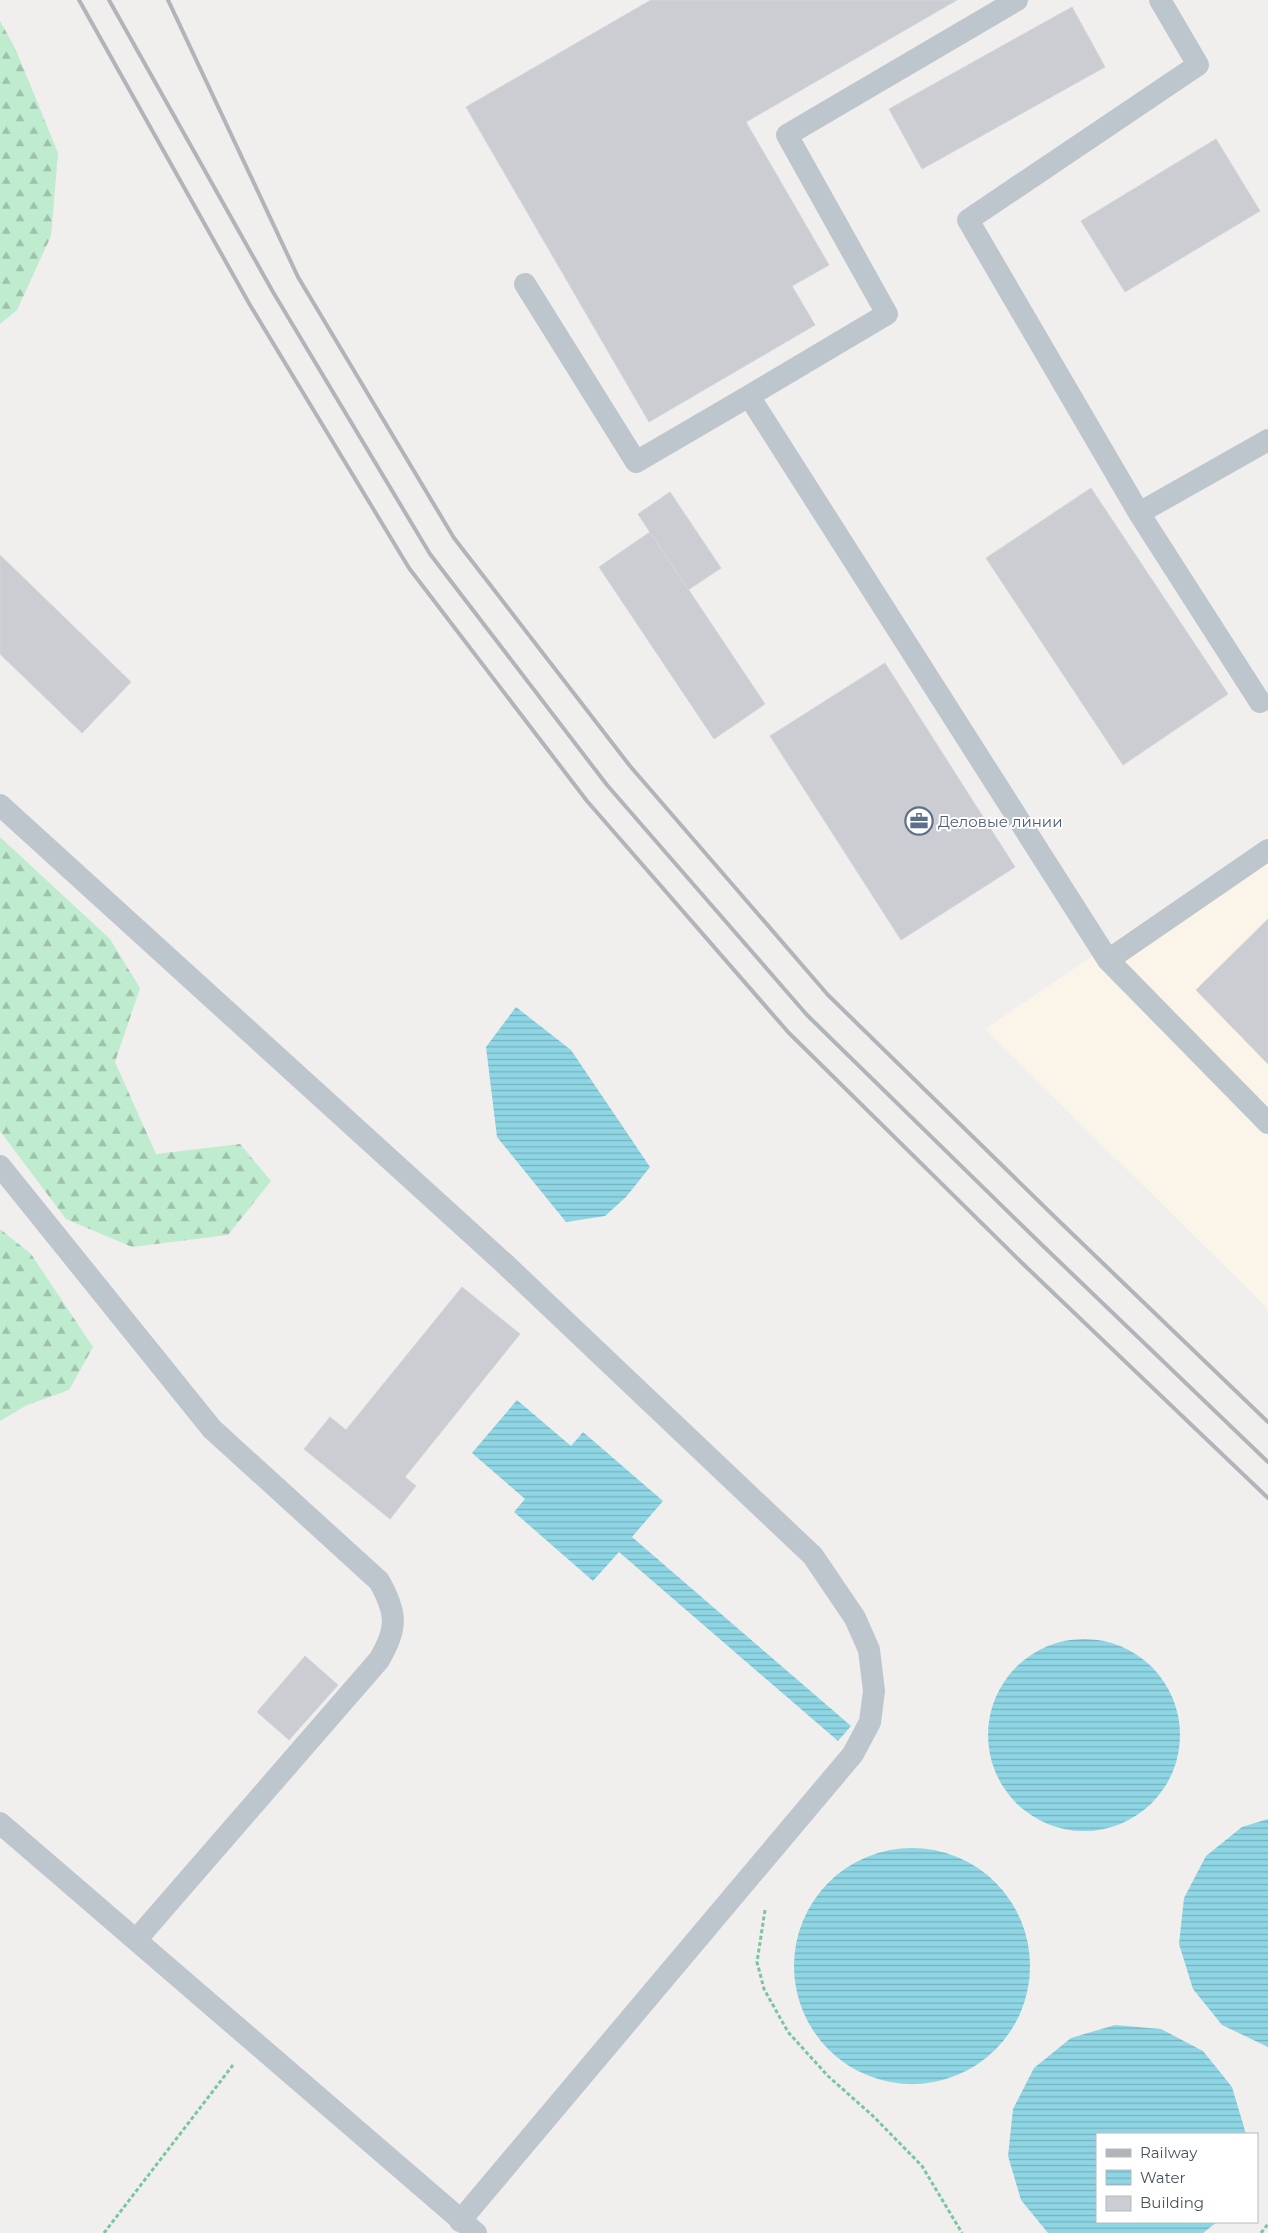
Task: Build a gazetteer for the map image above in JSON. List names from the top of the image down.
{
  "places": {
    "office": ["Деловые линии"]
  },
  "legend": ["Railway", "Water", "Building"]
}
